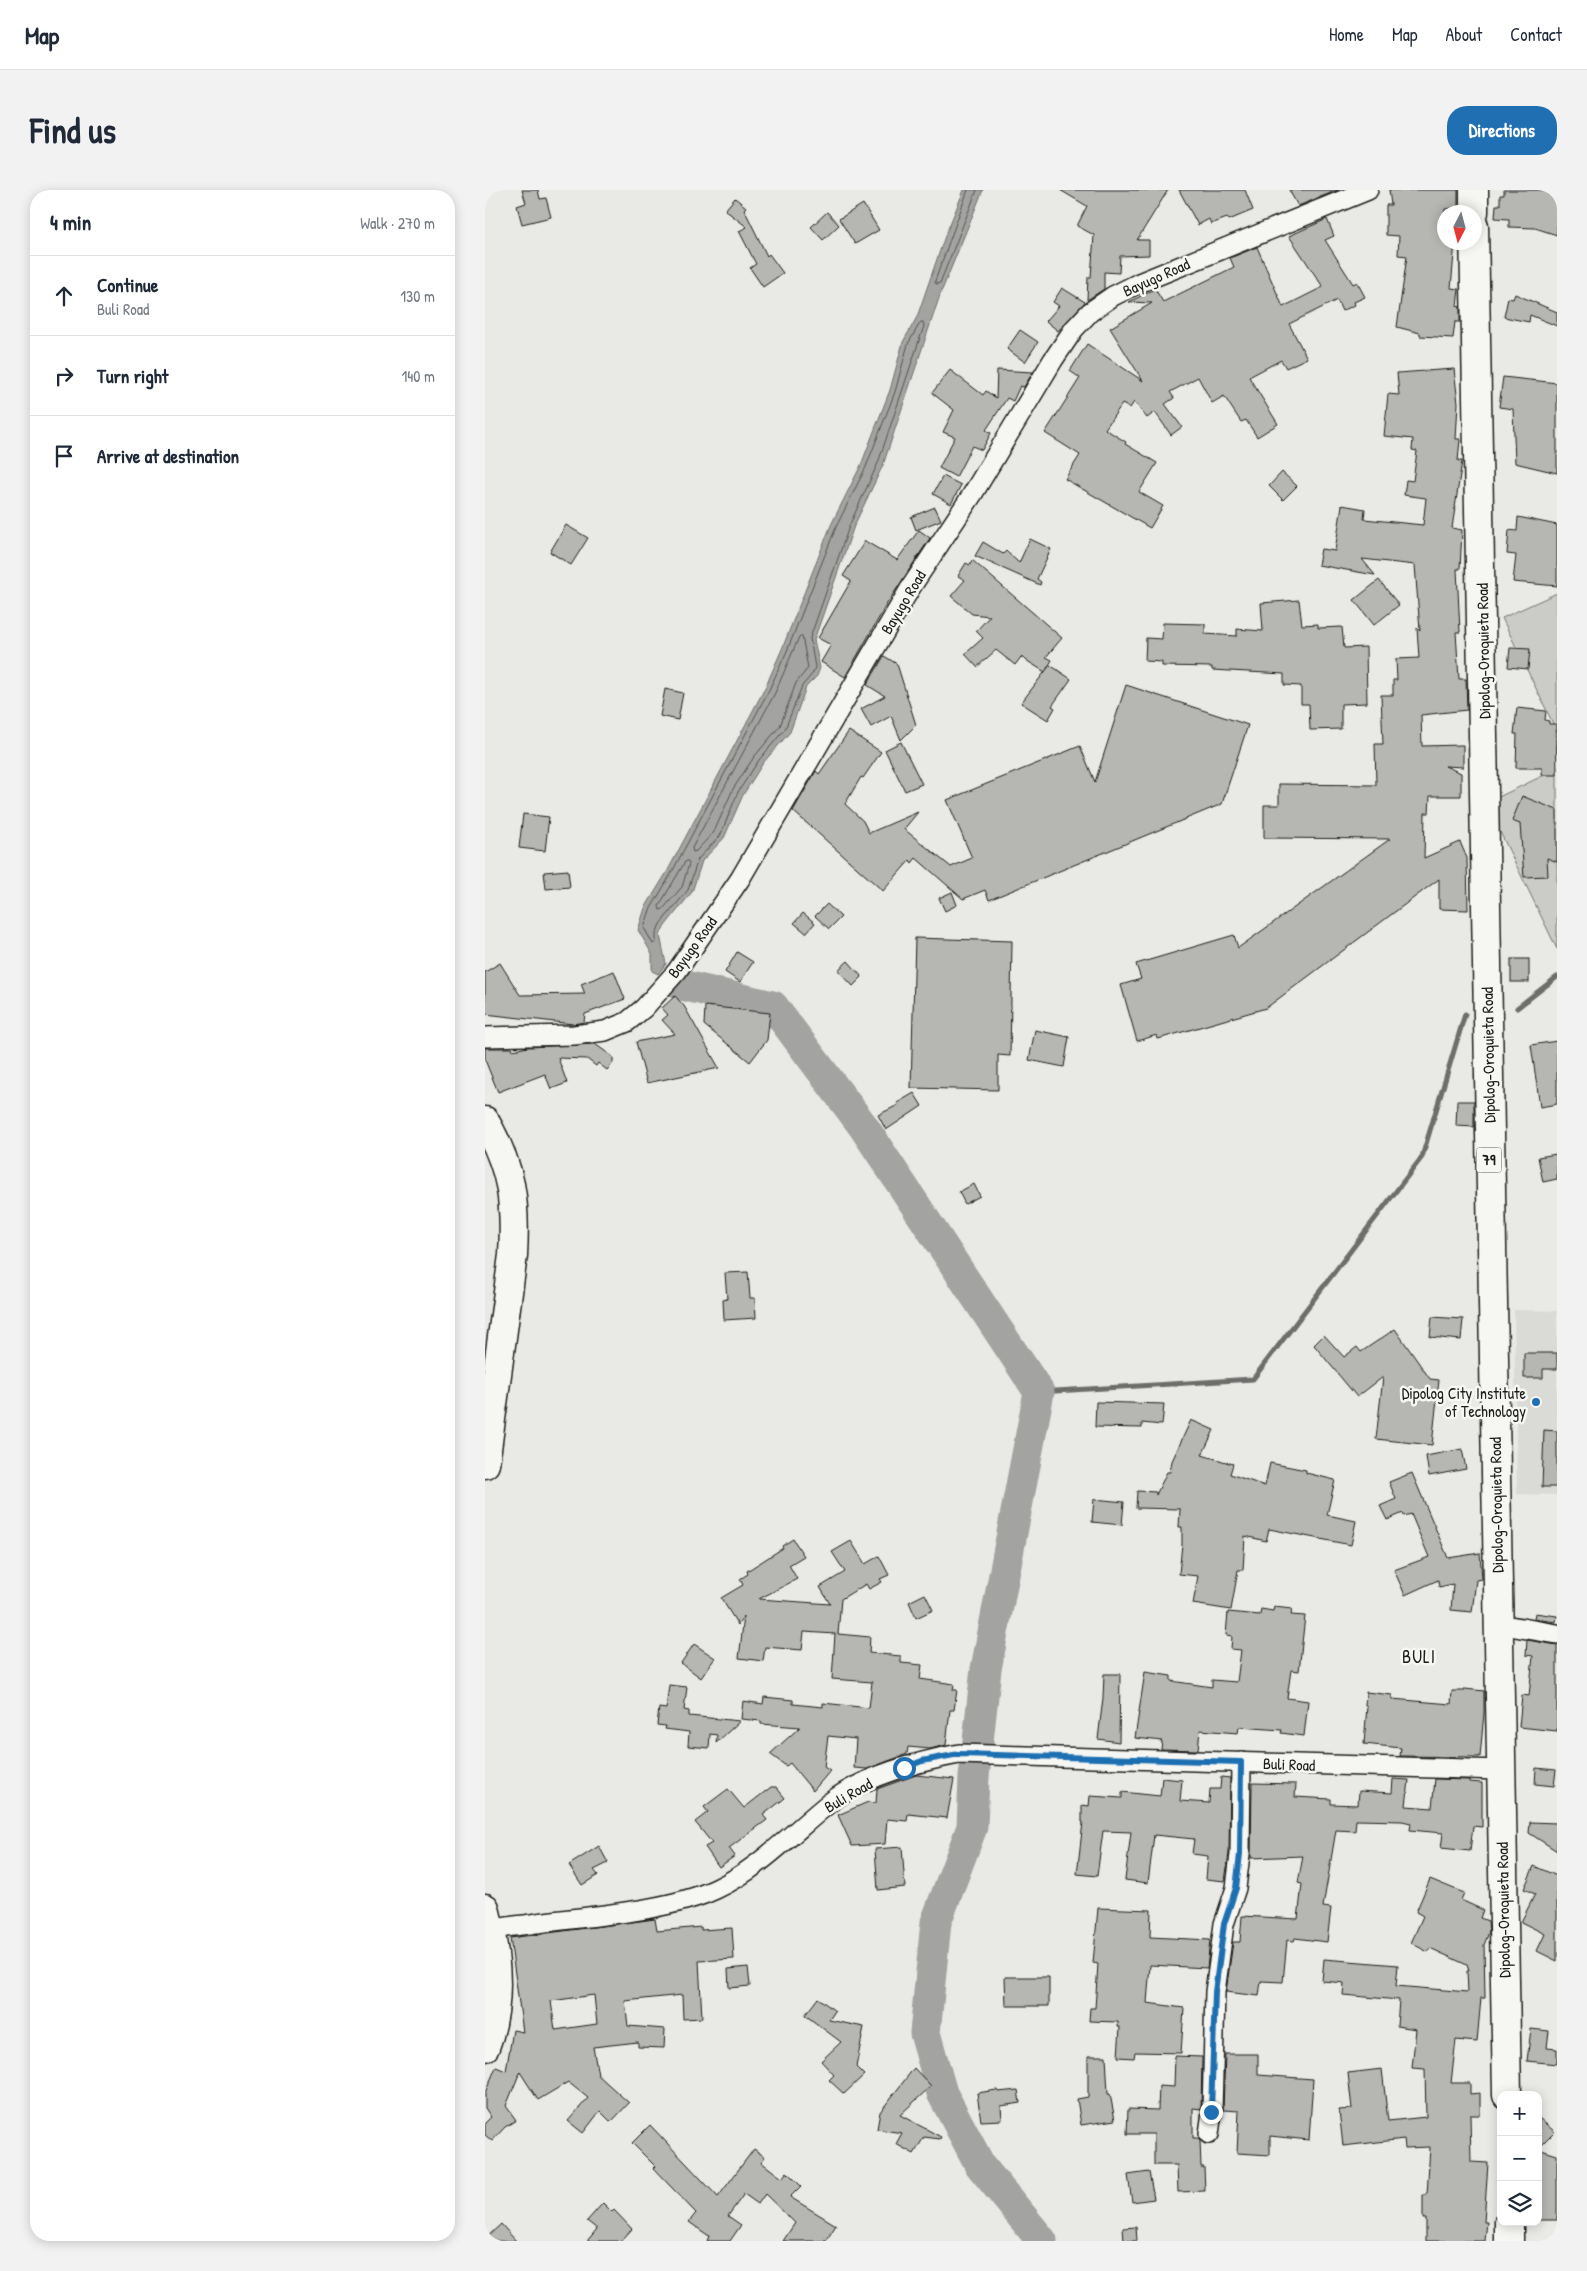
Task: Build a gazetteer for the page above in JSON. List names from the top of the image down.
{
  "streets": {
    "main road": ["Dipolog-Oroquieta Road", "79"],
    "street": ["Bayugo Road", "Buli Road"]
  },
  "crossings": [
    ["Dipolog-Oroquieta Road", "Buli Road"]
  ],
  "districts": ["BULI"],
  "places": ["Dipolog City Institute of Technology"],
  "north": "bottom",
  "page": {
    "header": "Map",
    "nav": [
      "Home",
      "Map",
      "About",
      "Contact"
    ],
    "buttons": "Directions",
    "title": "Find us",
    "heading": ["4 min", "Walk · 270 m"],
    "list": [
      ["Continue", "Buli Road", "130 m"],
      ["Turn right", "140 m"],
      "Arrive at destination"
    ],
    "map_buttons": ["+", "−"]
  }
}
